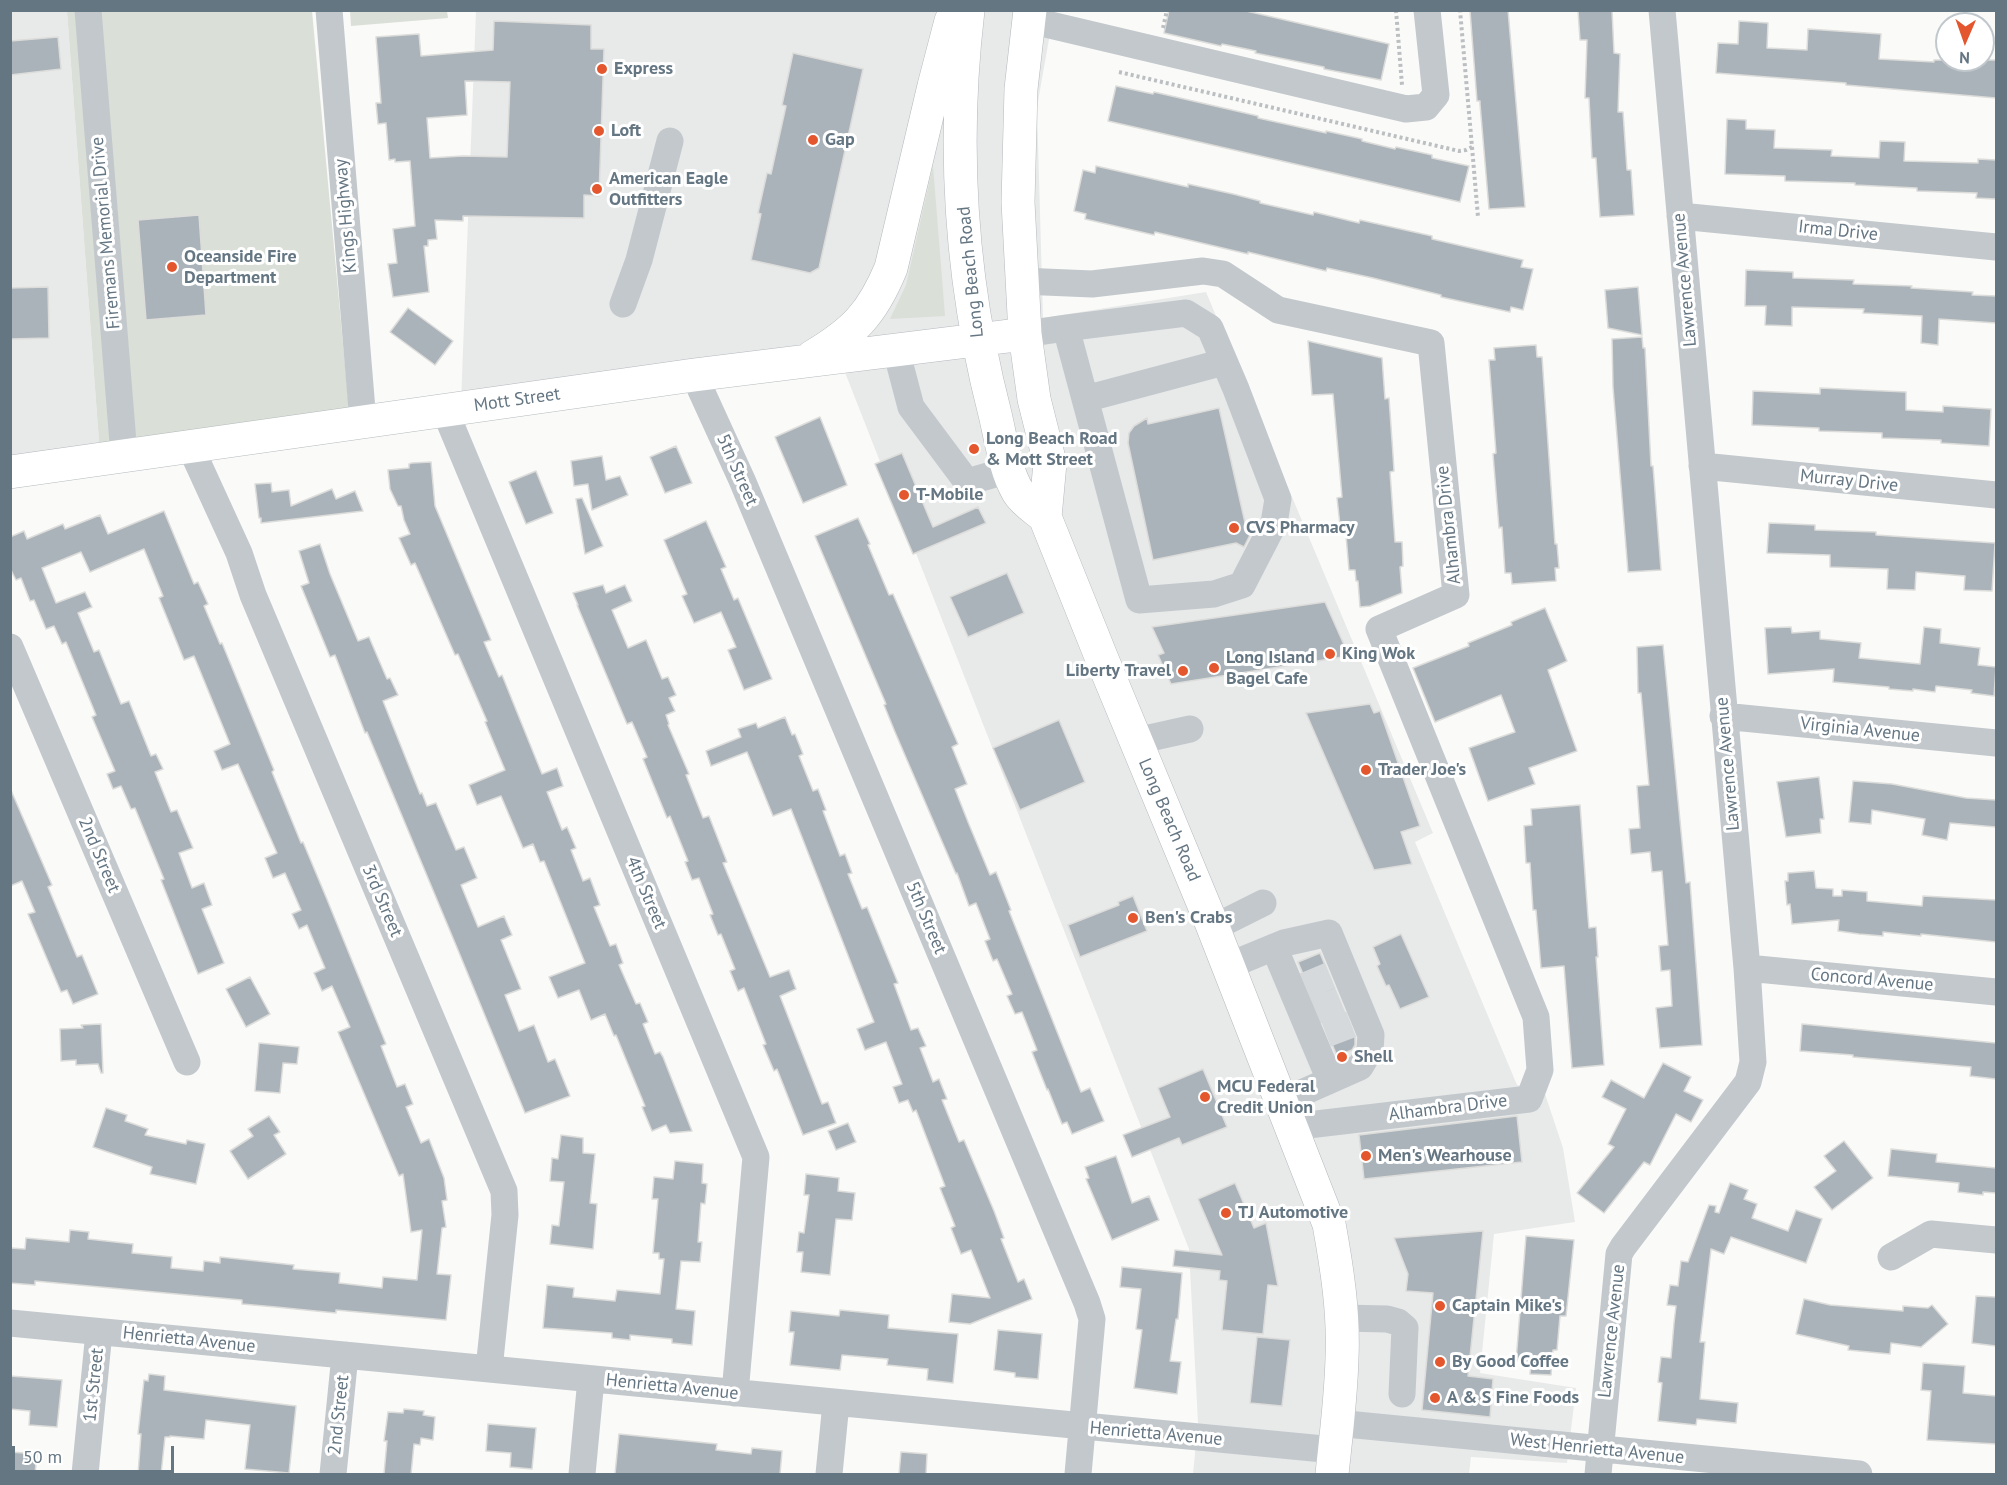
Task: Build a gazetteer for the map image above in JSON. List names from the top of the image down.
{
  "streets": {
    "main road": ["Long Beach Road", "Mott Street"],
    "street": [
      "Kings Highway",
      "Irma Drive",
      "Firemans Memorial Drive",
      "Lawrence Avenue",
      "5th Street",
      "Murray Drive",
      "Alhambra Drive",
      "Virginia Avenue",
      "2nd Street",
      "4th Street",
      "3rd Street",
      "Concord Avenue",
      "Henrietta Avenue",
      "1st Street",
      "West Henrietta Avenue"
    ]
  },
  "crossings": [
    ["Kings Highway", "Mott Street"],
    ["Irma Drive", "Lawrence Avenue"],
    ["Firemans Memorial Drive", "Mott Street"],
    ["Long Beach Road", "Mott Street"],
    ["Long Beach Road", "Alhambra Drive"],
    ["Long Beach Road", "Henrietta Avenue"],
    ["Long Beach Road", "West Henrietta Avenue"],
    ["Lawrence Avenue", "Murray Drive"],
    ["Lawrence Avenue", "Virginia Avenue"],
    ["Lawrence Avenue", "Concord Avenue"],
    ["Lawrence Avenue", "West Henrietta Avenue"],
    ["Mott Street", "5th Street"],
    ["Mott Street", "4th Street"],
    ["Mott Street", "3rd Street"],
    ["5th Street", "Henrietta Avenue"],
    ["2nd Street", "Henrietta Avenue"],
    ["4th Street", "Henrietta Avenue"],
    ["3rd Street", "Henrietta Avenue"],
    ["Henrietta Avenue", "1st Street"],
    ["Henrietta Avenue", "West Henrietta Avenue"]
  ],
  "places": [
    "Express",
    "Loft",
    "Gap",
    "American Eagle Outfitters",
    "Oceanside Fire Department",
    "Long Beach Road & Mott Street",
    "T-Mobile",
    "CVS Pharmacy",
    "King Wok",
    "Long Island Bagel Cafe",
    "Liberty Travel",
    "Trader Joe's",
    "Ben's Crabs",
    "Shell",
    "MCU Federal Credit Union",
    "Men's Wearhouse",
    "TJ Automotive",
    "Captain Mike's",
    "By Good Coffee",
    "A & S Fine Foods"
  ],
  "scale_bar": "50 m",
  "north": "bottom"
}
